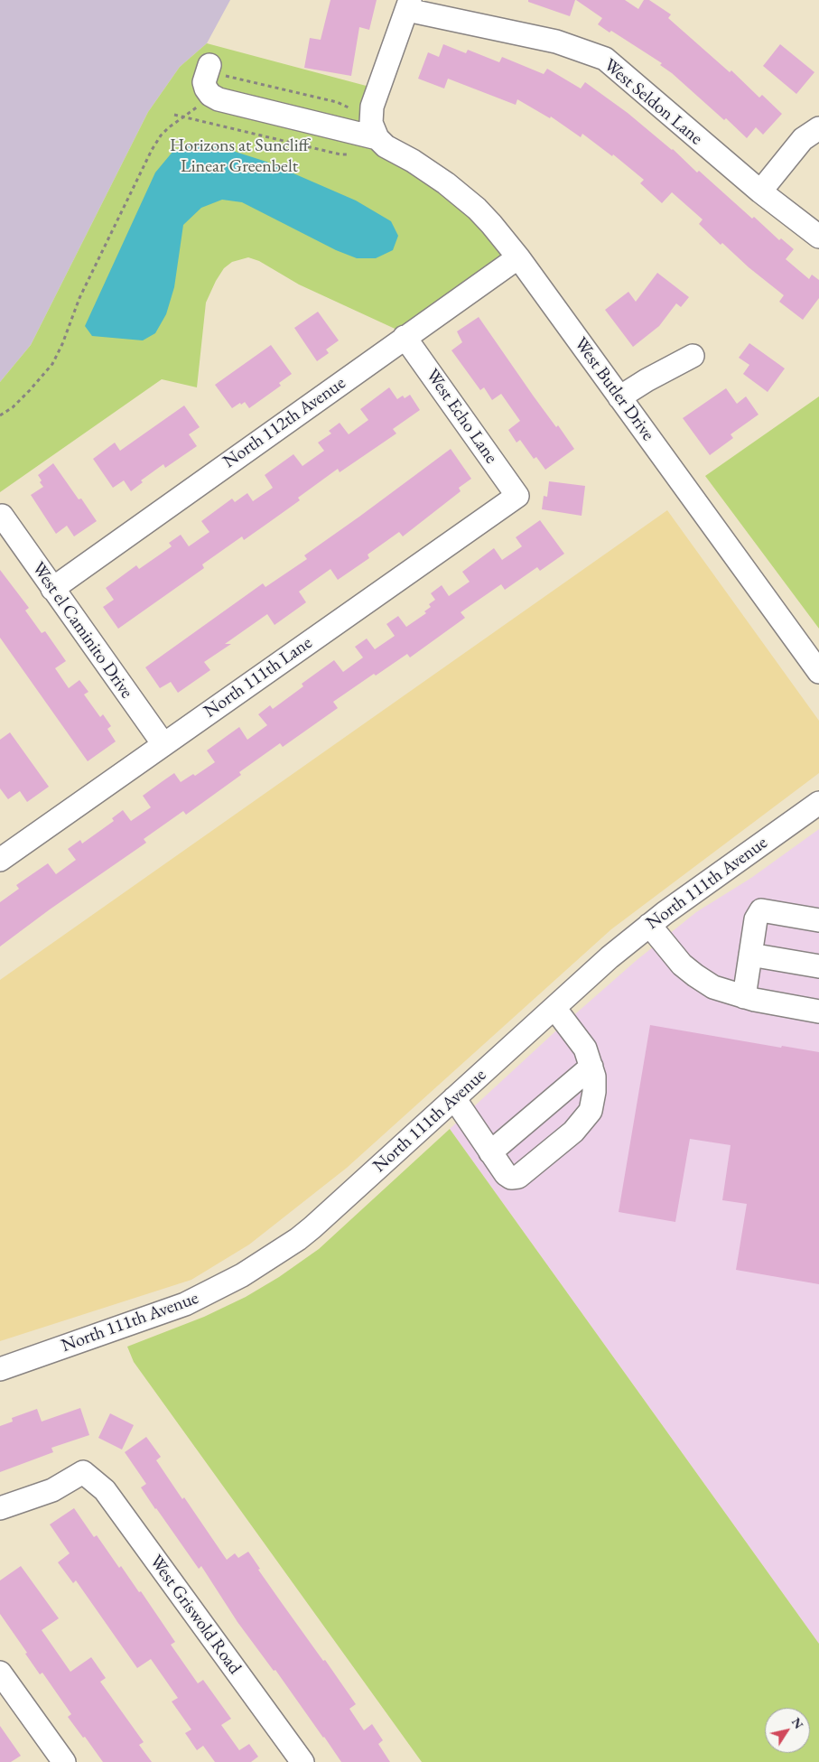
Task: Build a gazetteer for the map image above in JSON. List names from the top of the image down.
{
  "streets": {
    "street": [
      "West Seldon Lane",
      "West Butler Drive",
      "West Echo Lane",
      "North 112th Avenue",
      "West el Caminito Drive",
      "North 111th Lane",
      "North 111th Avenue",
      "West Griswold Road"
    ]
  },
  "crossings": [
    ["West Butler Drive", "North 112th Avenue"],
    ["West Echo Lane", "North 112th Avenue"],
    ["West Echo Lane", "North 111th Lane"],
    ["North 112th Avenue", "West el Caminito Drive"],
    ["West el Caminito Drive", "North 111th Lane"]
  ],
  "parks": ["Horizons at Suncliff Linear Greenbelt"],
  "north": "top right"
}
